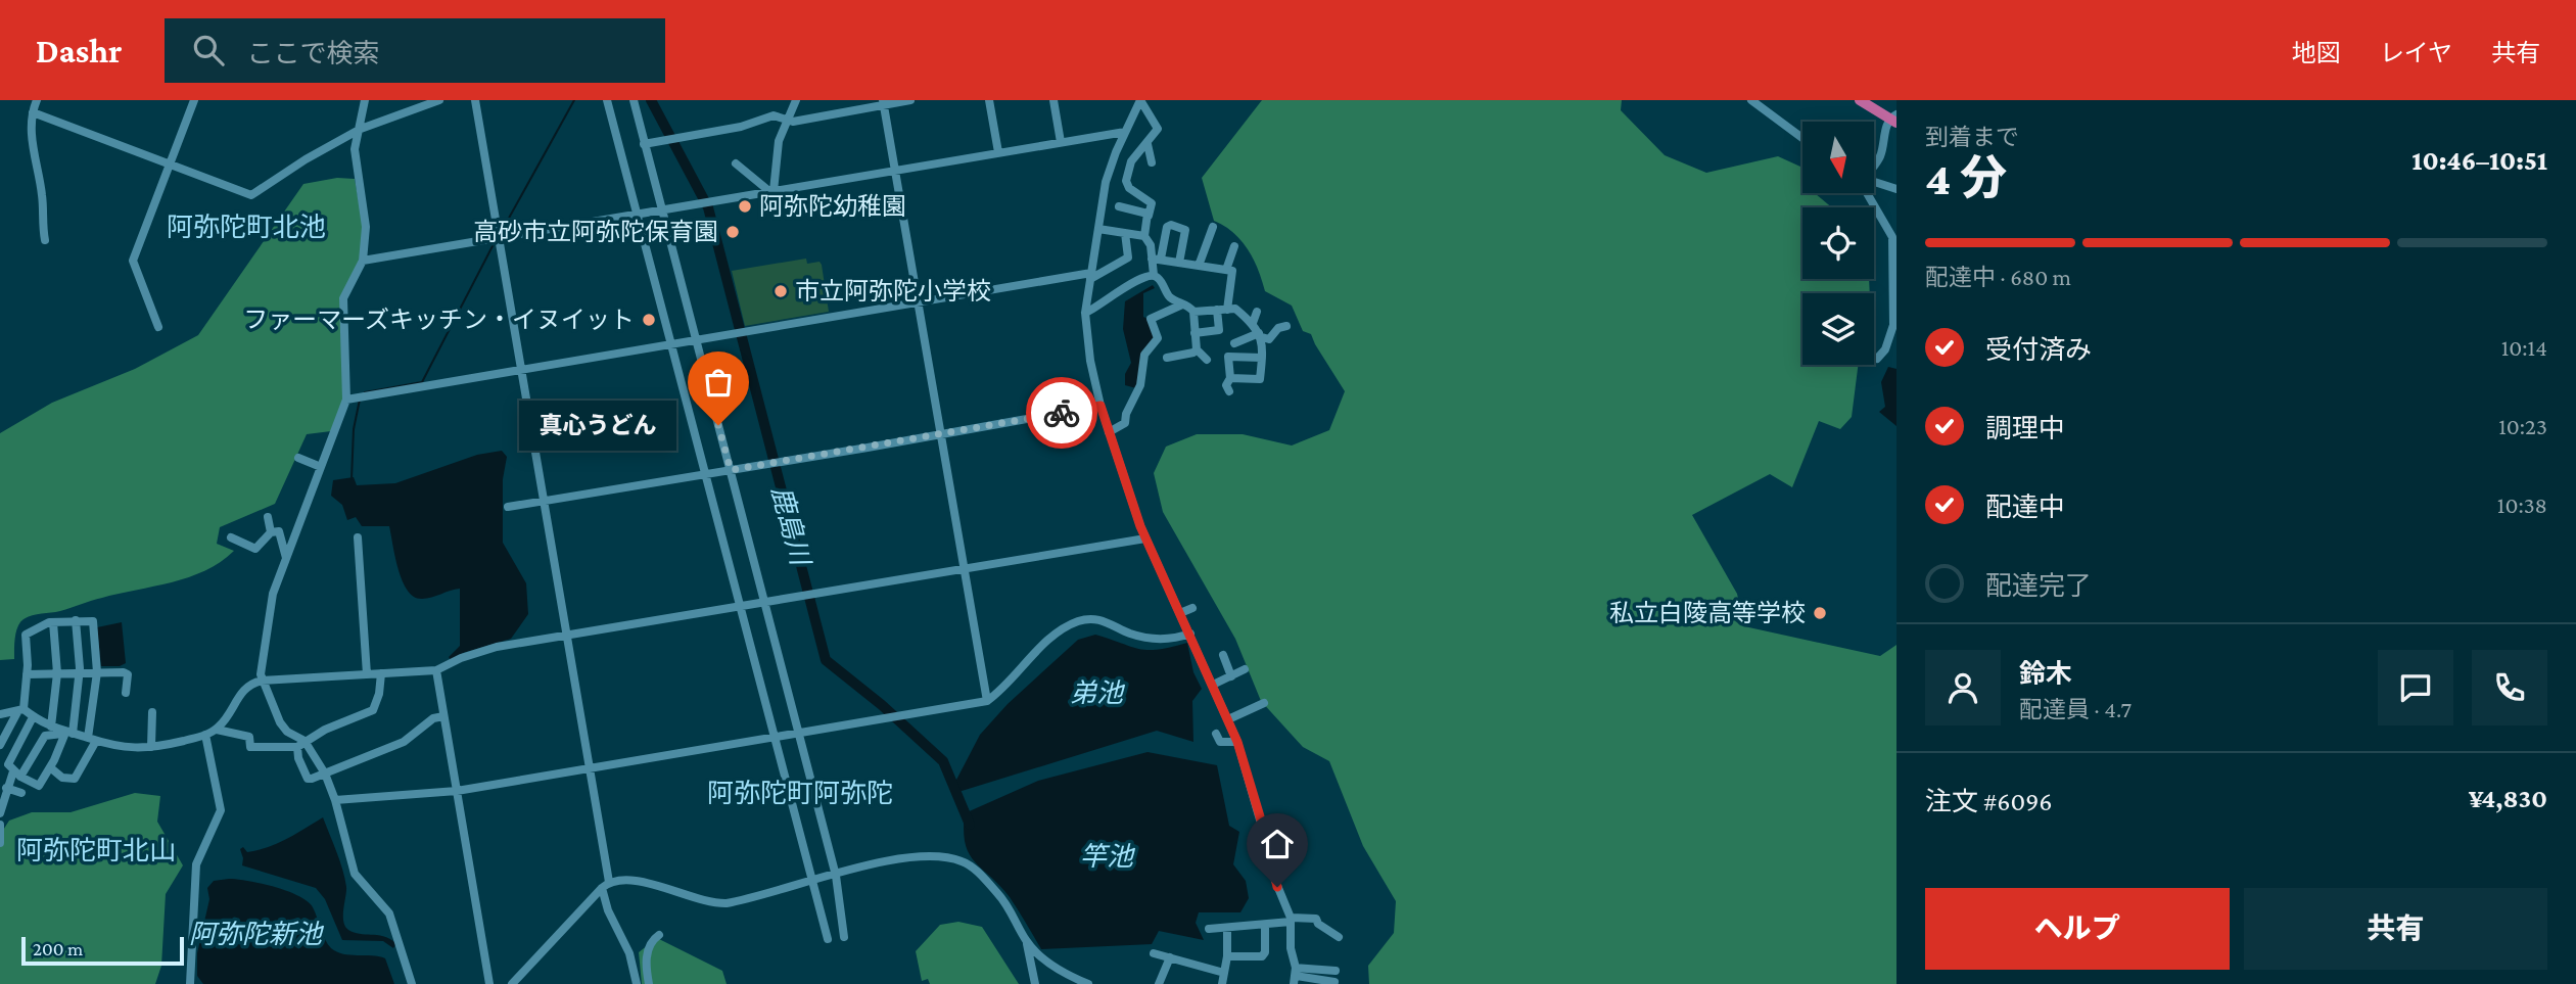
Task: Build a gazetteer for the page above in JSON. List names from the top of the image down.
{
  "districts": ["阿弥陀町北池", "阿弥陀町阿弥陀", "阿弥陀町北山"],
  "water": [
    "鹿島川",
    "弟池",
    "竿池",
    "阿弥陀新池"
  ],
  "places": [
    "阿弥陀幼稚園",
    "高砂市立阿弥陀保育園",
    "市立阿弥陀小学校",
    "ファーマーズキッチン・イヌイット",
    "真心うどん",
    "私立白陵高等学校"
  ],
  "scale_bar": "200 m",
  "north": "bottom",
  "page": {
    "header": "Dashr",
    "search": "ここで検索",
    "nav": ["地図", "レイヤ", "共有"],
    "heading": ["4 分", "到着まで", "10:46–10:51"],
    "panel": [
      "鈴木",
      "配達員 · 4.7",
      "注文 #6096",
      "¥4,830"
    ],
    "bar": "配達中 · 680 m",
    "list": [
      ["受付済み", "10:14"],
      ["調理中", "10:23"],
      ["配達中", "10:38"],
      "配達完了"
    ],
    "bubble": "真心うどん",
    "buttons": ["ヘルプ", "共有"],
    "scale": "200 m"
  }
}
